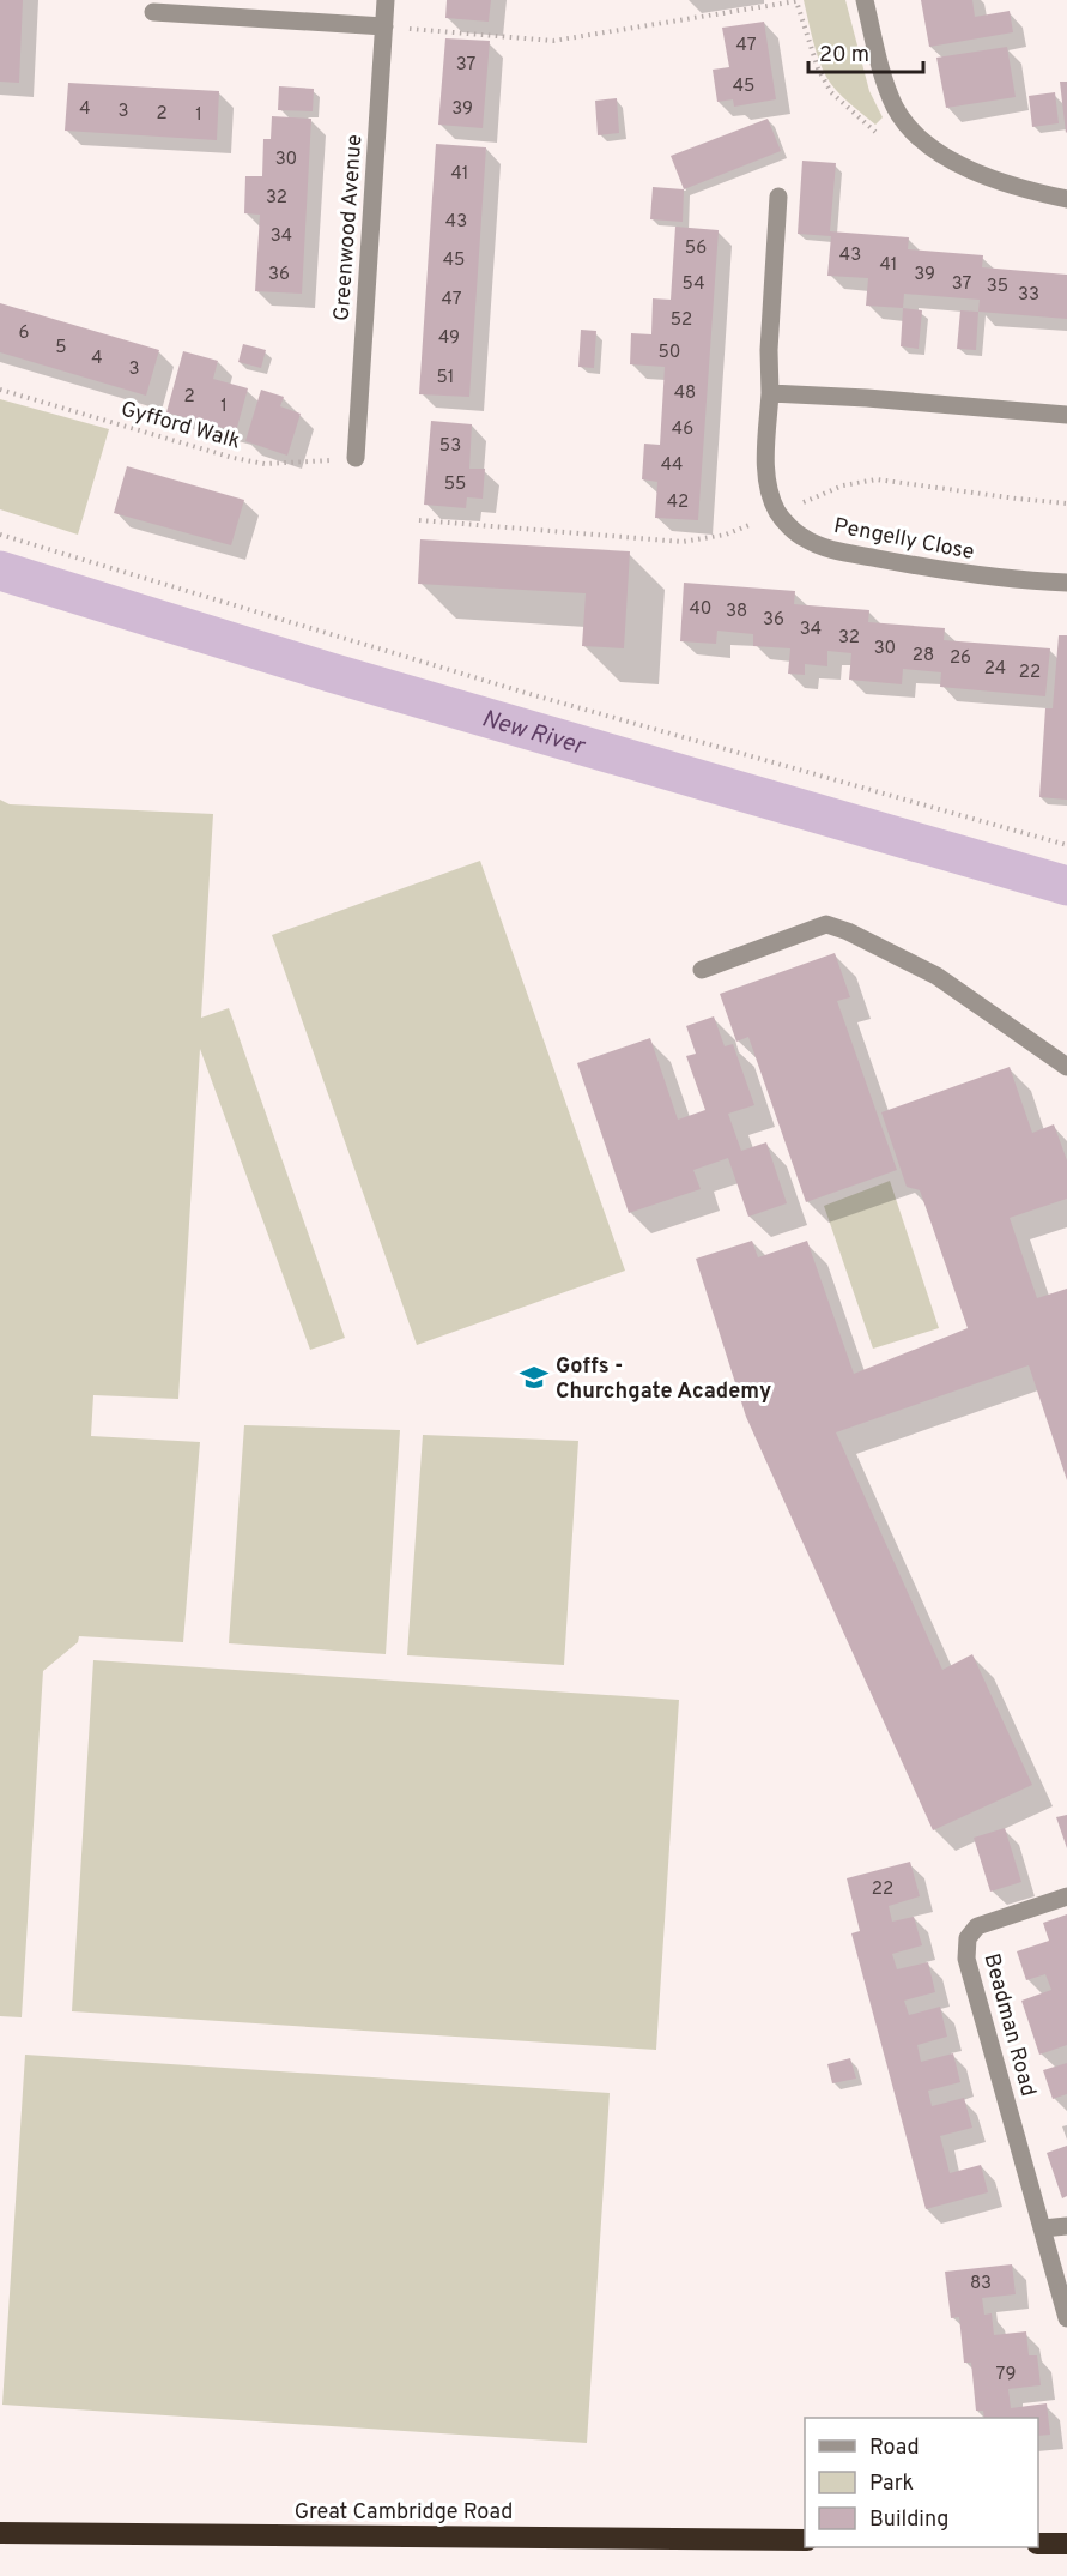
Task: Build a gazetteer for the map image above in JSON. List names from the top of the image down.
{
  "streets": {
    "highway": ["Great Cambridge Road"],
    "street": ["Greenwood Avenue", "Pengelly Close", "Beadman Road"],
    "path": ["Gyfford Walk"]
  },
  "crossings": [
    ["Greenwood Avenue", "Gyfford Walk"]
  ],
  "water": ["New River"],
  "places": {
    "school or university": ["Goffs - Churchgate Academy"]
  },
  "house_numbers": [
    "47",
    "37",
    "45",
    "4",
    "39",
    "3",
    "2",
    "1",
    "30",
    "41",
    "32",
    "43",
    "34",
    "56",
    "43",
    "45",
    "41",
    "36",
    "39",
    "54",
    "37",
    "35",
    "33",
    "47",
    "52",
    "6",
    "49",
    "5",
    "50",
    "4",
    "3",
    "51",
    "48",
    "2",
    "1",
    "46",
    "53",
    "44",
    "55",
    "42",
    "40",
    "38",
    "36",
    "34",
    "32",
    "30",
    "28",
    "26",
    "24",
    "22",
    "22",
    "83",
    "79"
  ],
  "legend": ["Road", "Park", "Building"],
  "scale_bar": "20 m"
}
